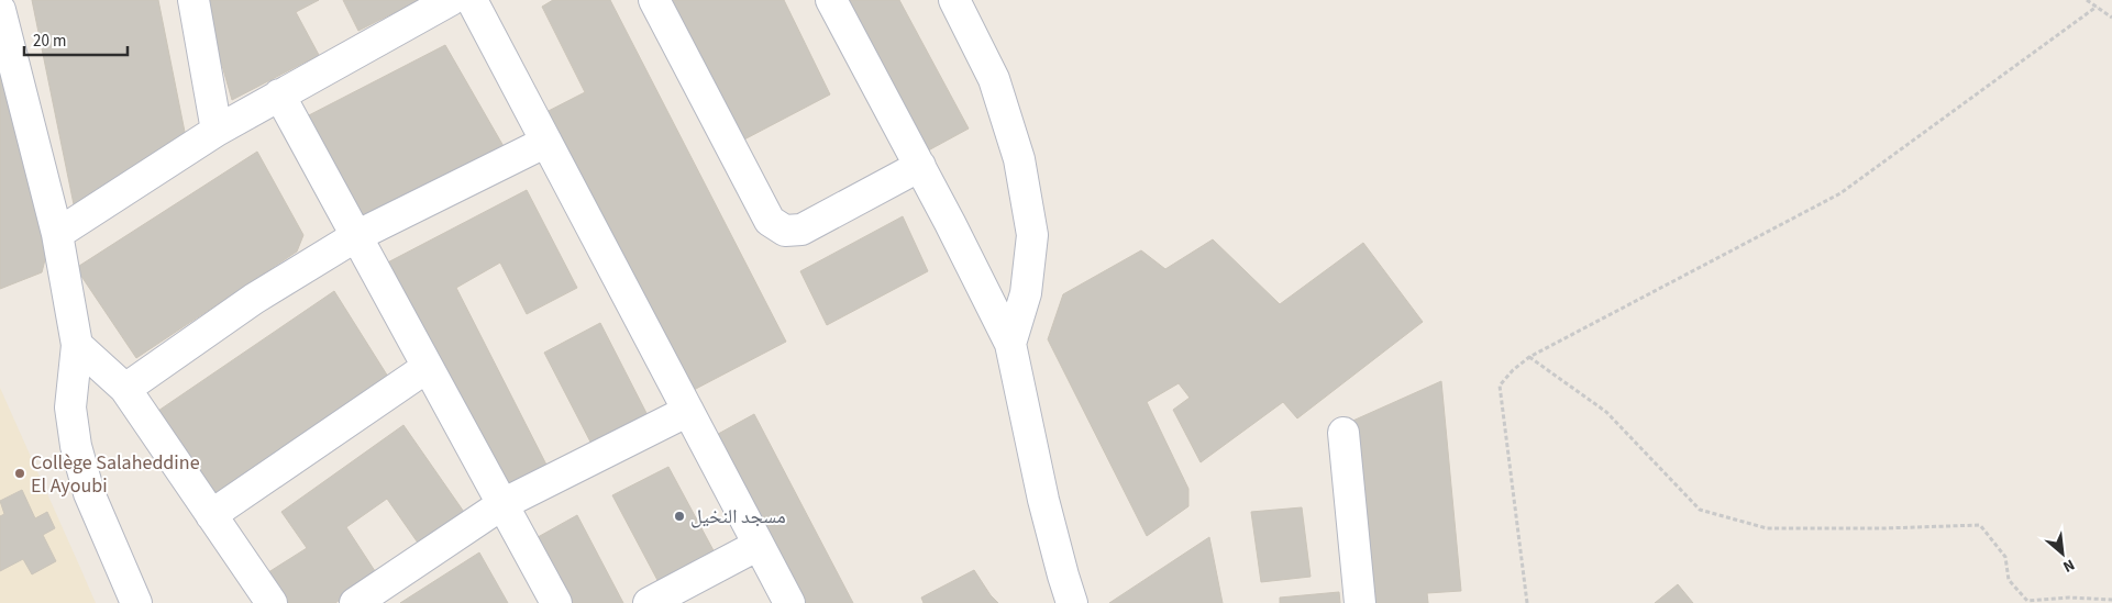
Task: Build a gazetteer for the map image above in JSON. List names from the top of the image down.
{
  "places": ["Collège Salaheddine El Ayoubi", "مسجد النخيل"],
  "scale_bar": "20 m",
  "north": "bottom right"
}
